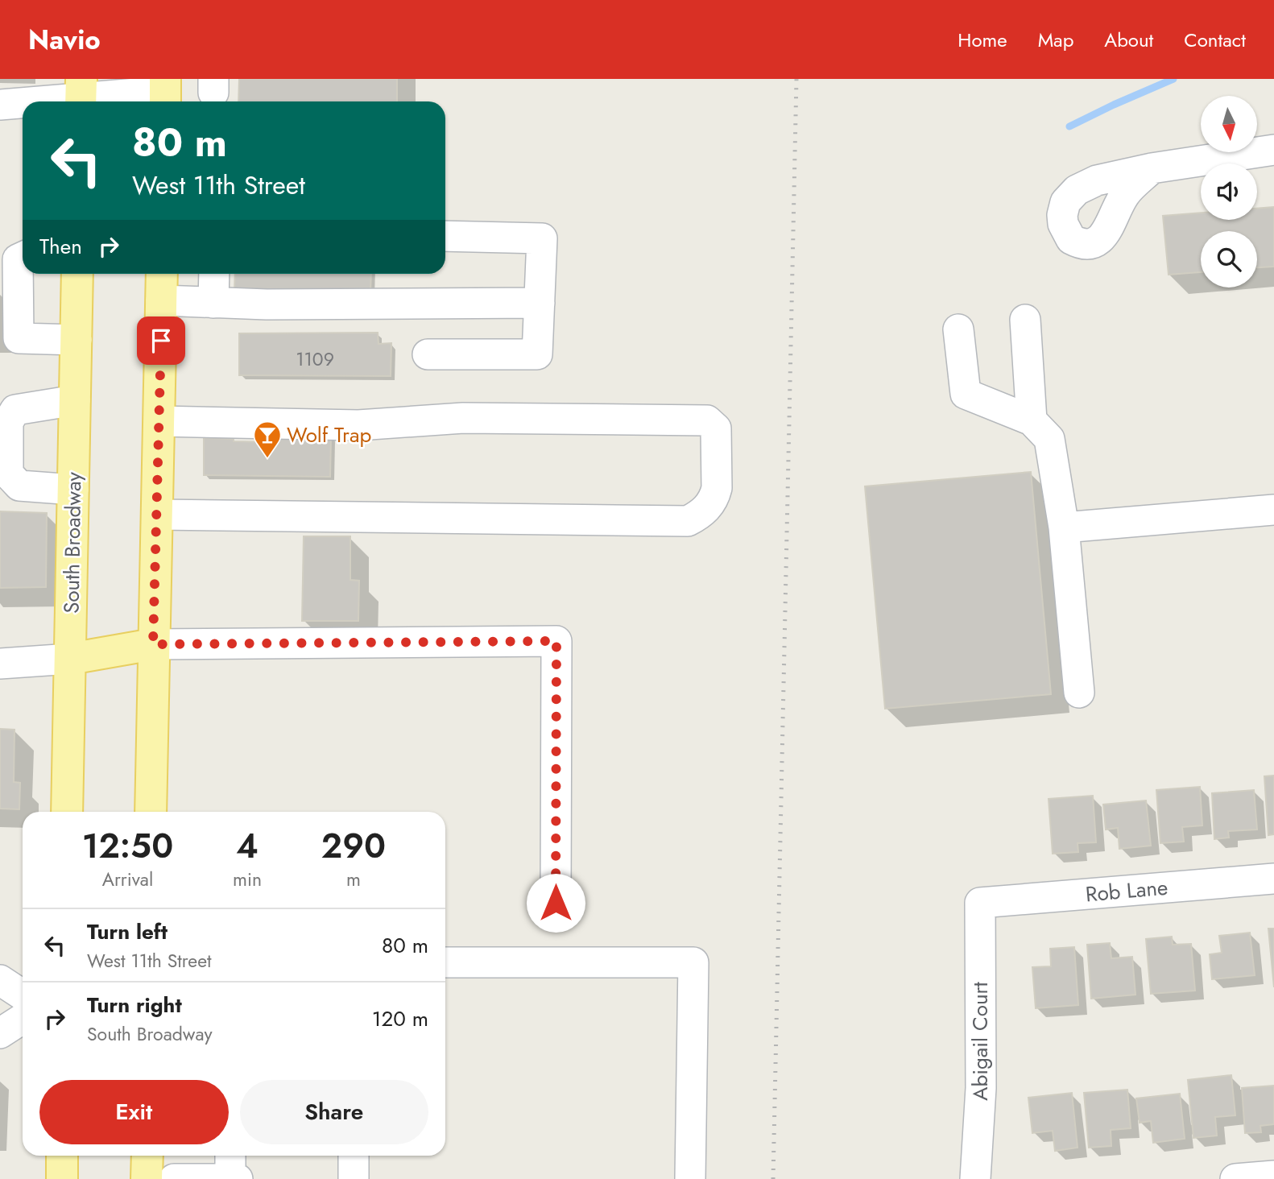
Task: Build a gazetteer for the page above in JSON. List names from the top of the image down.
{
  "streets": {
    "main road": ["South Broadway"],
    "street": ["Rob Lane", "Abigail Court"]
  },
  "crossings": [
    ["Rob Lane", "Abigail Court"]
  ],
  "places": {
    "bar": ["Wolf Trap"]
  },
  "house_numbers": ["1109"],
  "north": "bottom",
  "page": {
    "header": "Navio",
    "nav": [
      "Home",
      "Map",
      "About",
      "Contact"
    ],
    "turn": ["80 m", "West 11th Street"],
    "then": "Then",
    "eta": [
      "12:50",
      "Arrival",
      "4",
      "min",
      "290",
      "m"
    ],
    "list": [
      {
        "name": "Turn left",
        "note": "West 11th Street",
        "value": "80 m"
      },
      {
        "name": "Turn right",
        "note": "South Broadway",
        "value": "120 m"
      }
    ],
    "buttons": ["Exit", "Share"]
  }
}
